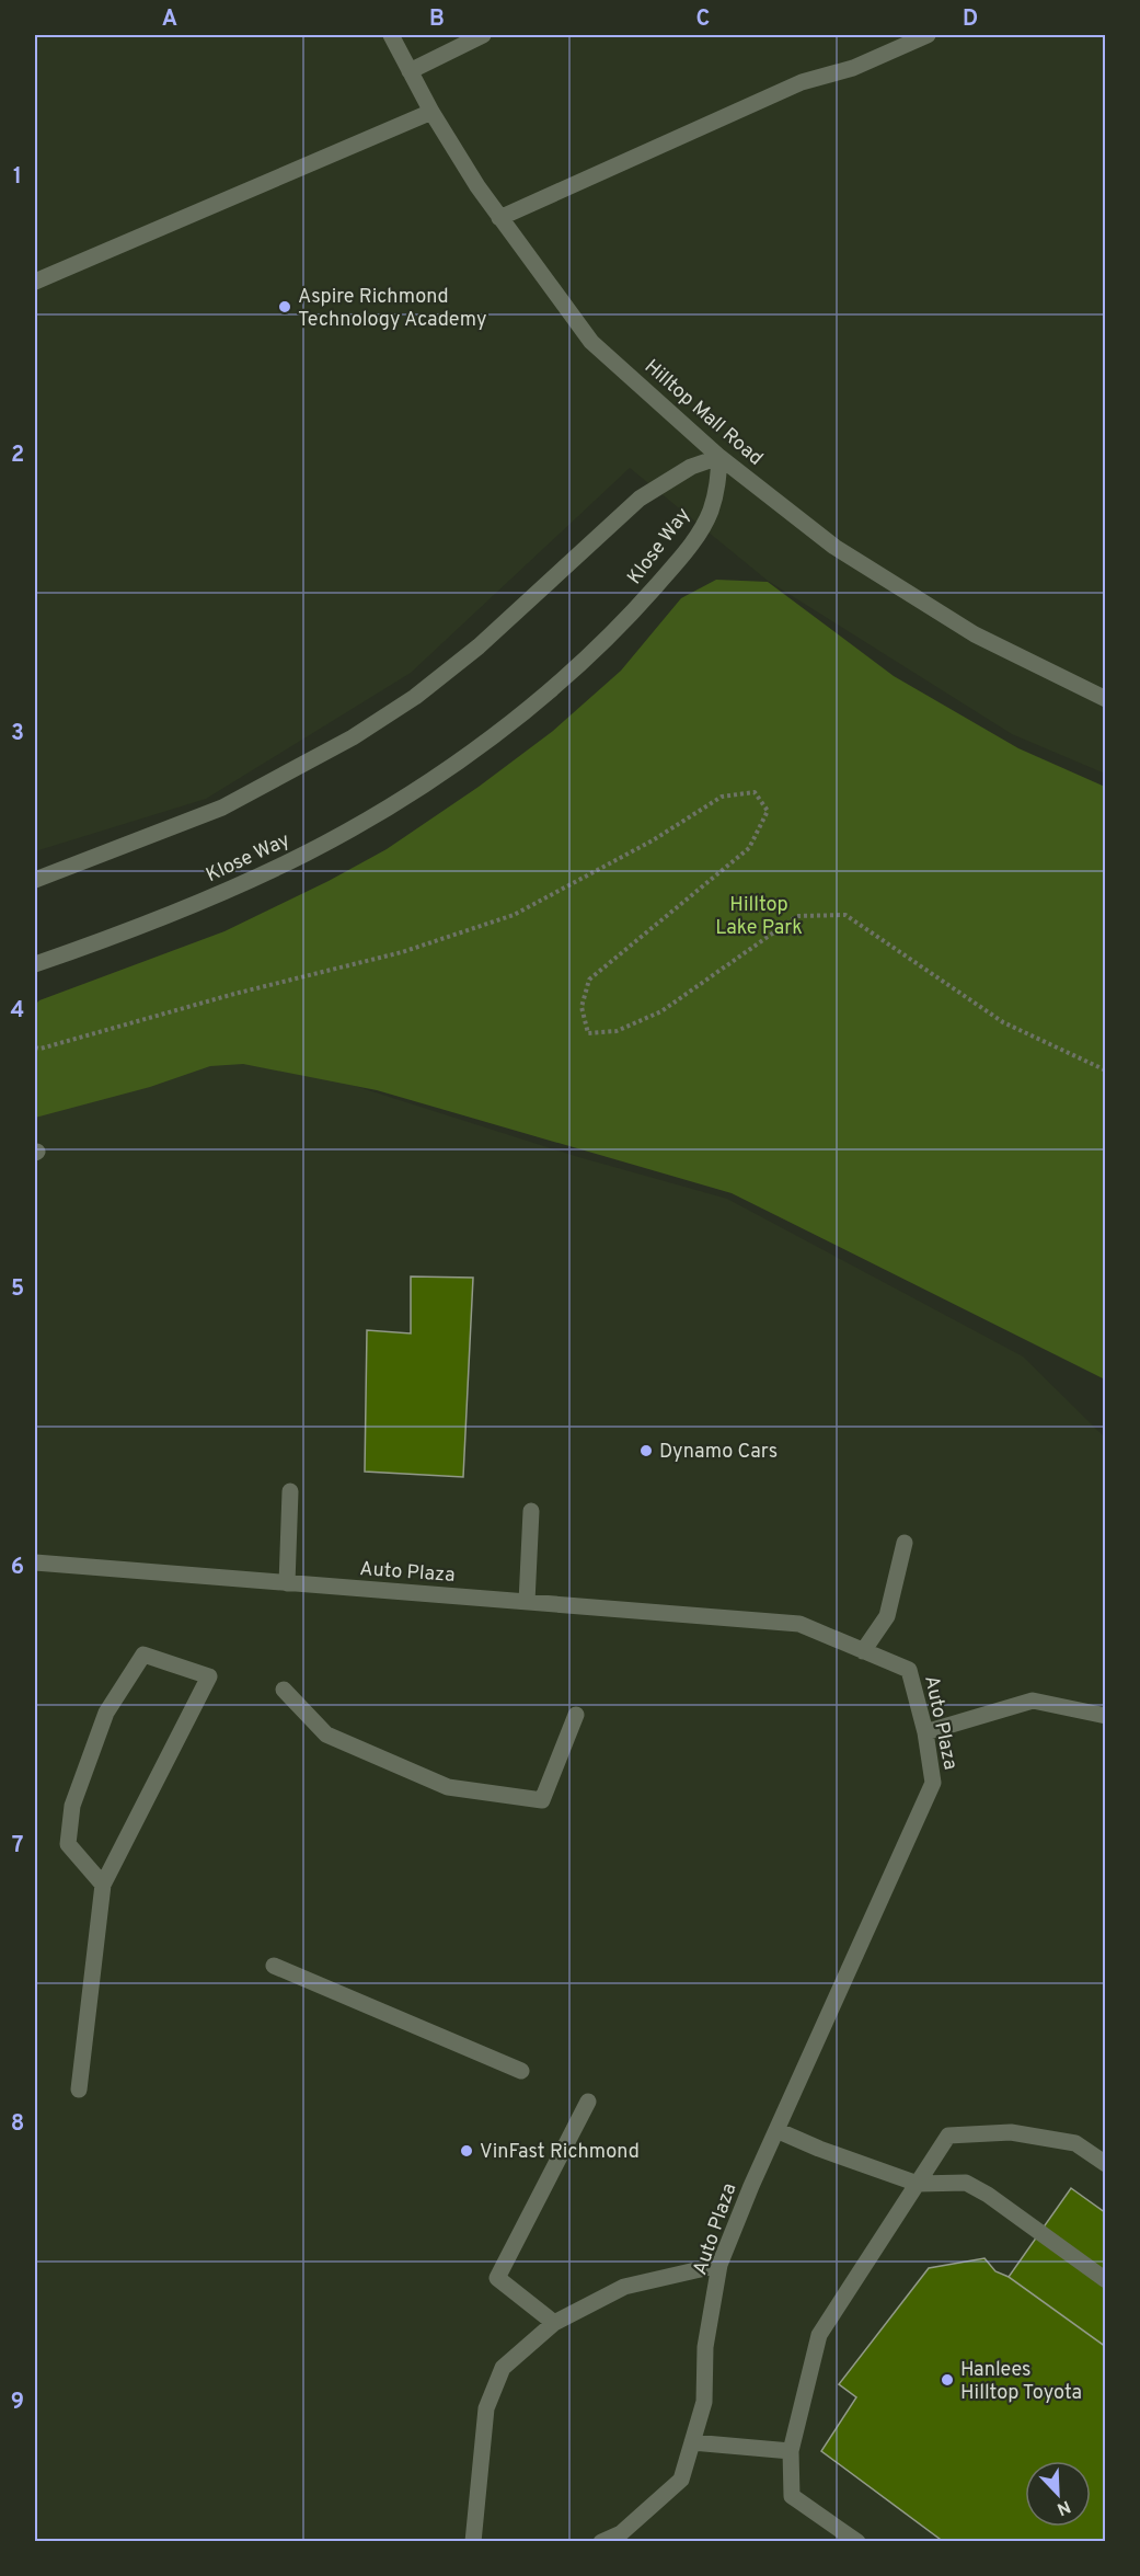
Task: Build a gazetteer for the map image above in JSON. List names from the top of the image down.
{
  "streets": {
    "street": ["Hilltop Mall Road", "Klose Way", "Auto Plaza"]
  },
  "crossings": [
    ["Hilltop Mall Road", "Klose Way"]
  ],
  "parks": ["Hilltop Lake Park"],
  "places": [
    "Aspire Richmond Technology Academy",
    "Dynamo Cars",
    "VinFast Richmond",
    "Hanlees Hilltop Toyota"
  ],
  "north": "bottom right",
  "grid": {
    "columns": [
      "A",
      "B",
      "C",
      "D"
    ],
    "rows": [
      "1",
      "2",
      "3",
      "4",
      "5",
      "6",
      "7",
      "8",
      "9"
    ]
  }
}
